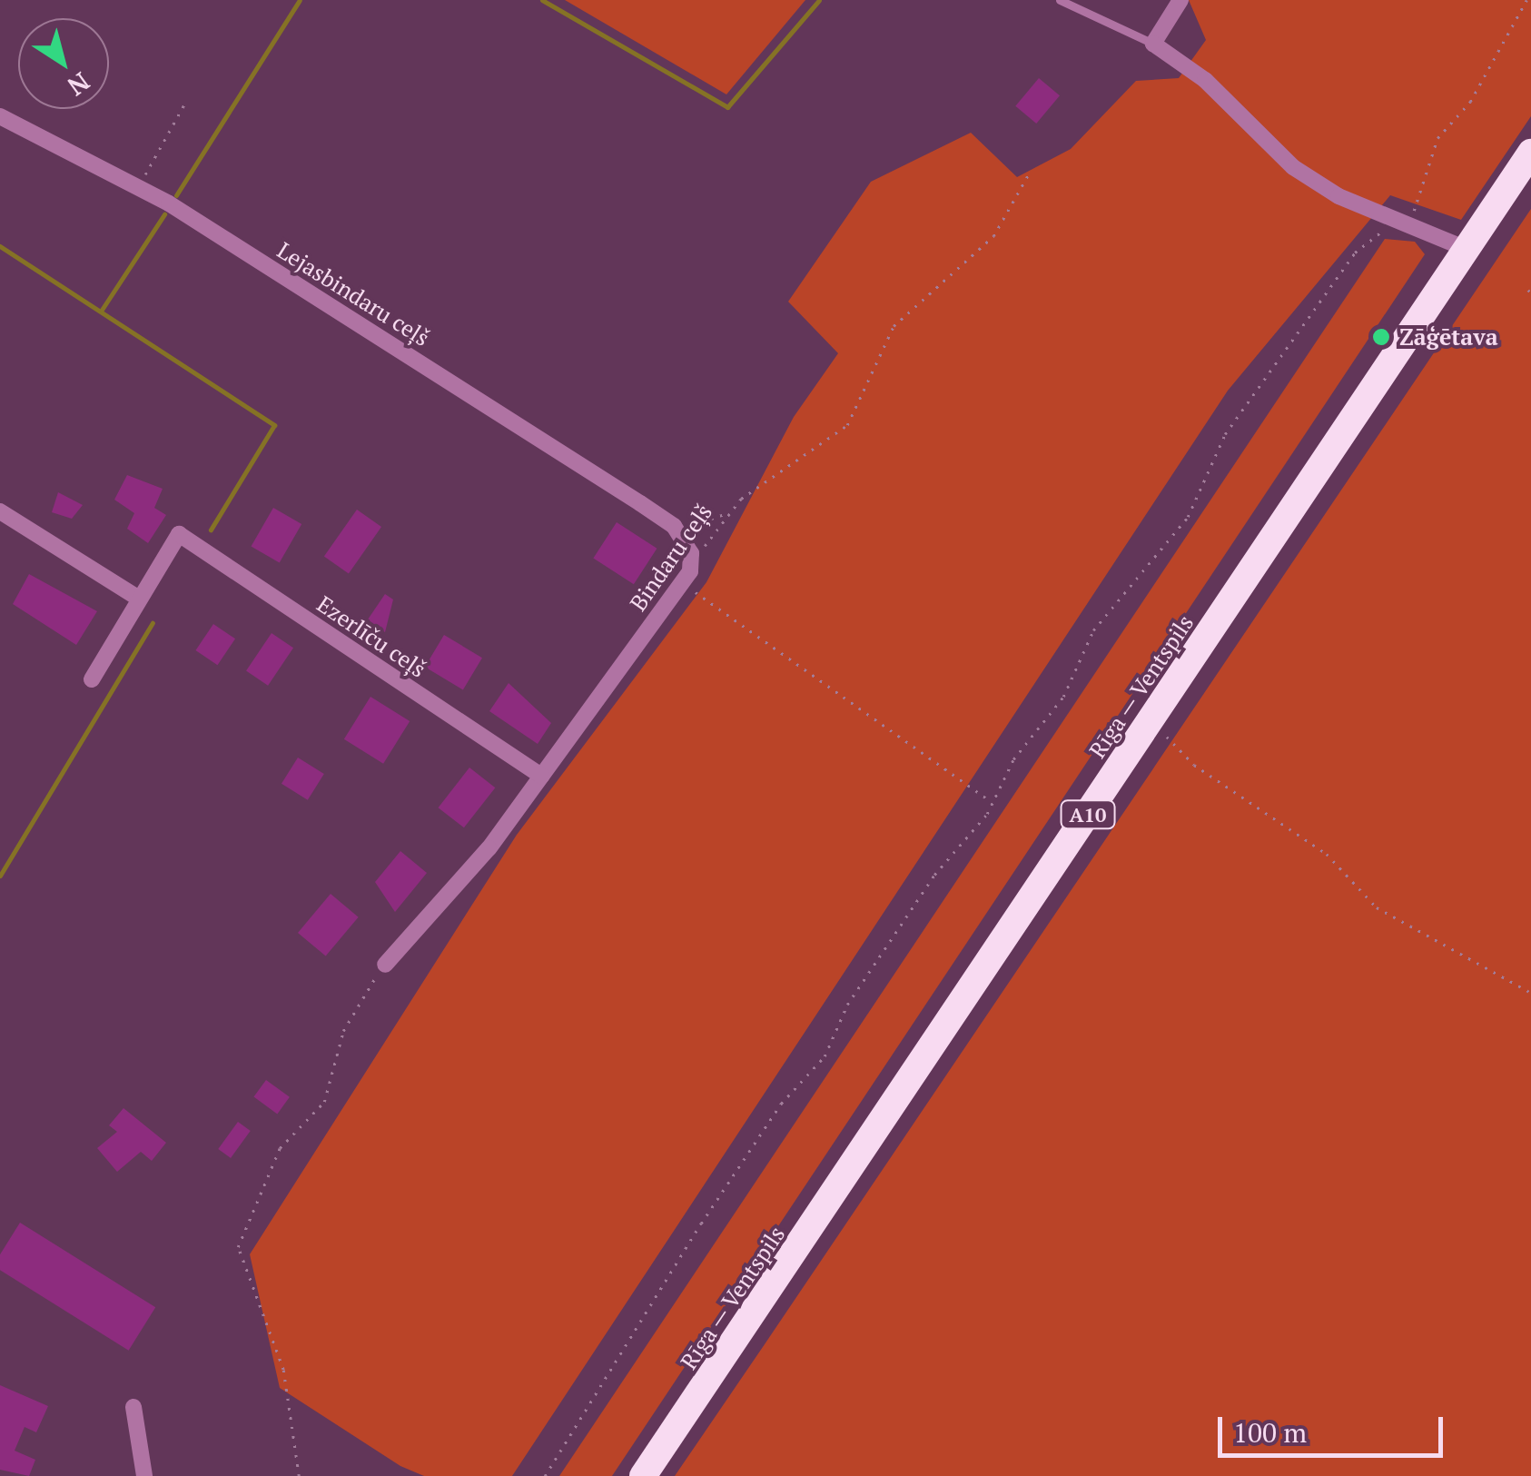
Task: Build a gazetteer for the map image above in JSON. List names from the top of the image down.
{
  "streets": {
    "highway": ["Rīga — Ventspils", "A10"],
    "street": ["Lejasbindaru ceļš", "Bindaru ceļš", "Ezerlīču ceļš"]
  },
  "crossings": [
    ["Bindaru ceļš", "Ezerlīču ceļš"]
  ],
  "places": ["Zāģētava"],
  "scale_bar": "100 m",
  "north": "bottom right"
}
